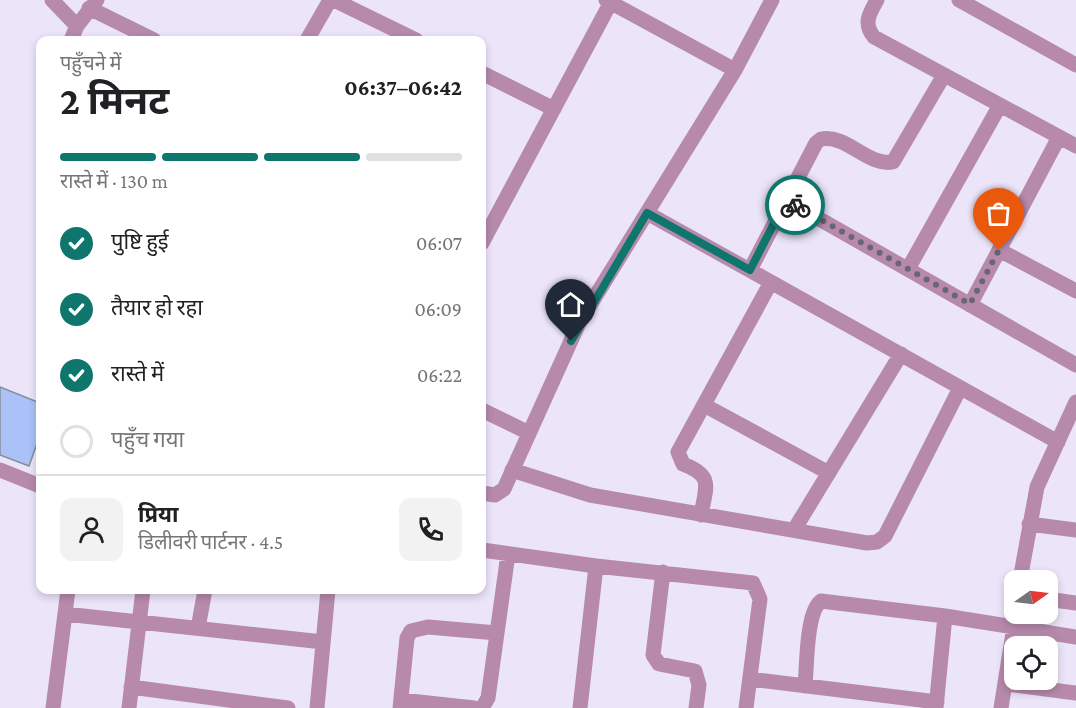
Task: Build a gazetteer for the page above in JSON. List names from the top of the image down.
{
  "north": "right",
  "page": {
    "heading": ["2 मिनट", "पहुँचने में", "06:37–06:42"],
    "panel": ["प्रिया", "डिलीवरी पार्टनर · 4.5"],
    "bar": "रास्ते में · 130 m",
    "list": [
      ["पुष्टि हुई", "06:07"],
      ["तैयार हो रहा", "06:09"],
      ["रास्ते में", "06:22"],
      "पहुँच गया"
    ]
  }
}
